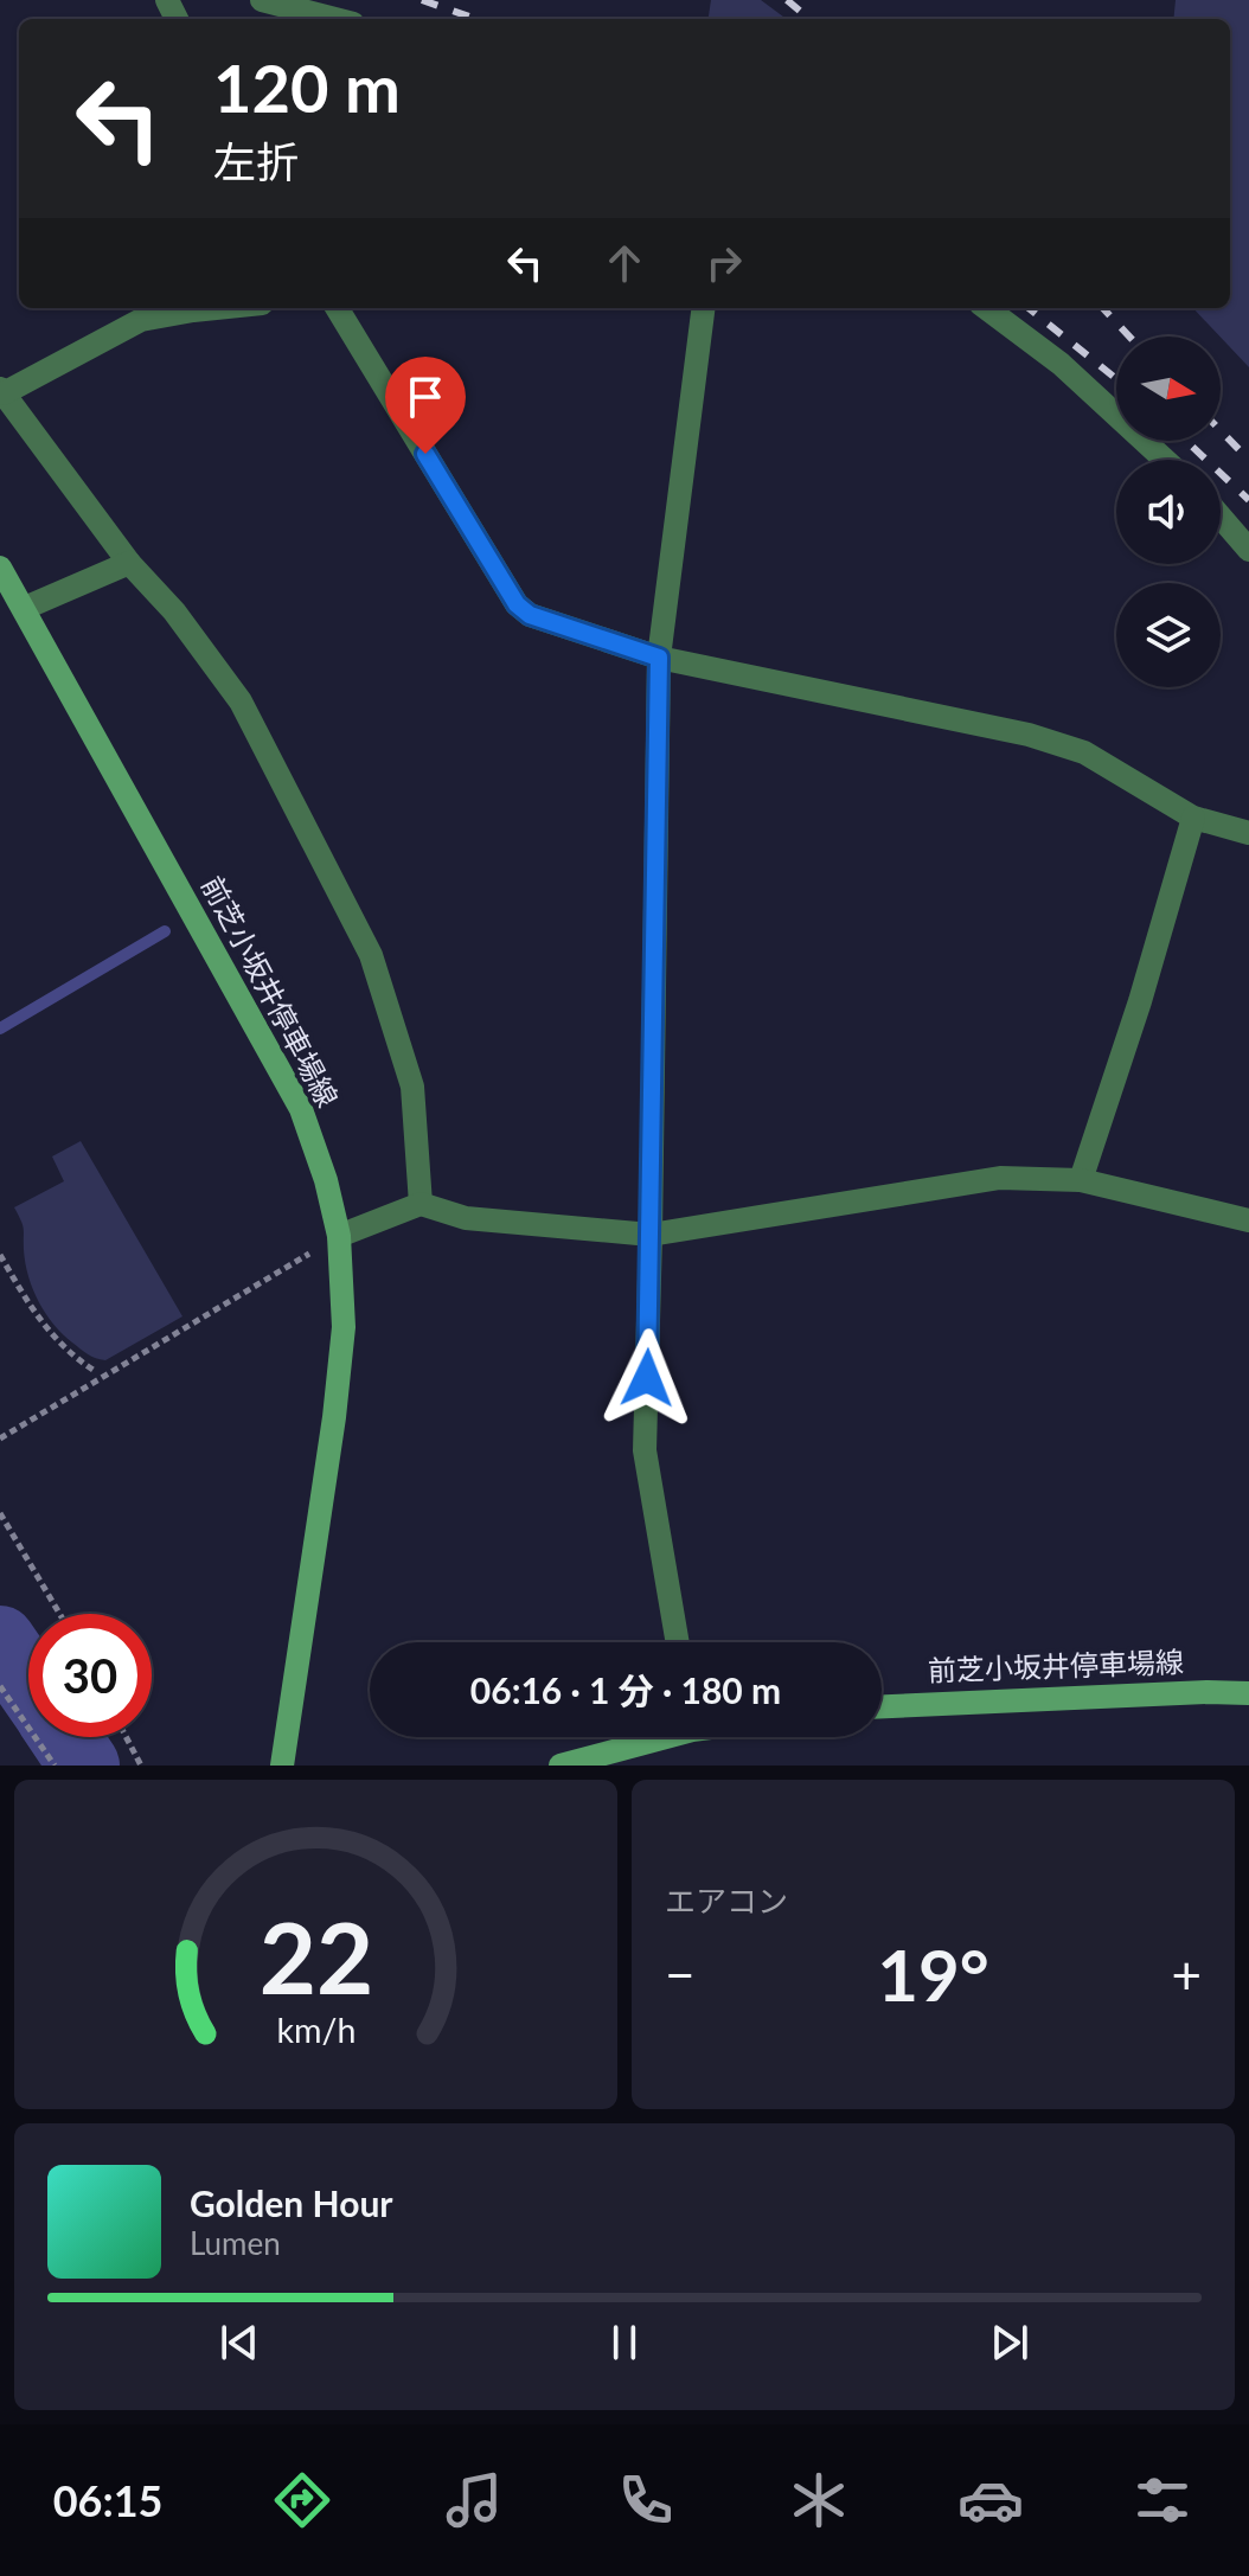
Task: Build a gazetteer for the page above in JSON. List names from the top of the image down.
{
  "streets": {
    "main road": ["前芝小坂井停車場線"]
  },
  "north": "right",
  "page": {
    "turn": ["120 m", "左折"],
    "limit": "30",
    "trip": "06:16 · 1 分 · 180 m",
    "tile": "エアコン",
    "heat": ["−", "19°", "+"],
    "song": ["Golden Hour", "Lumen"],
    "tabs": "06:15",
    "gauge": ["22", "km/h"]
  }
}
